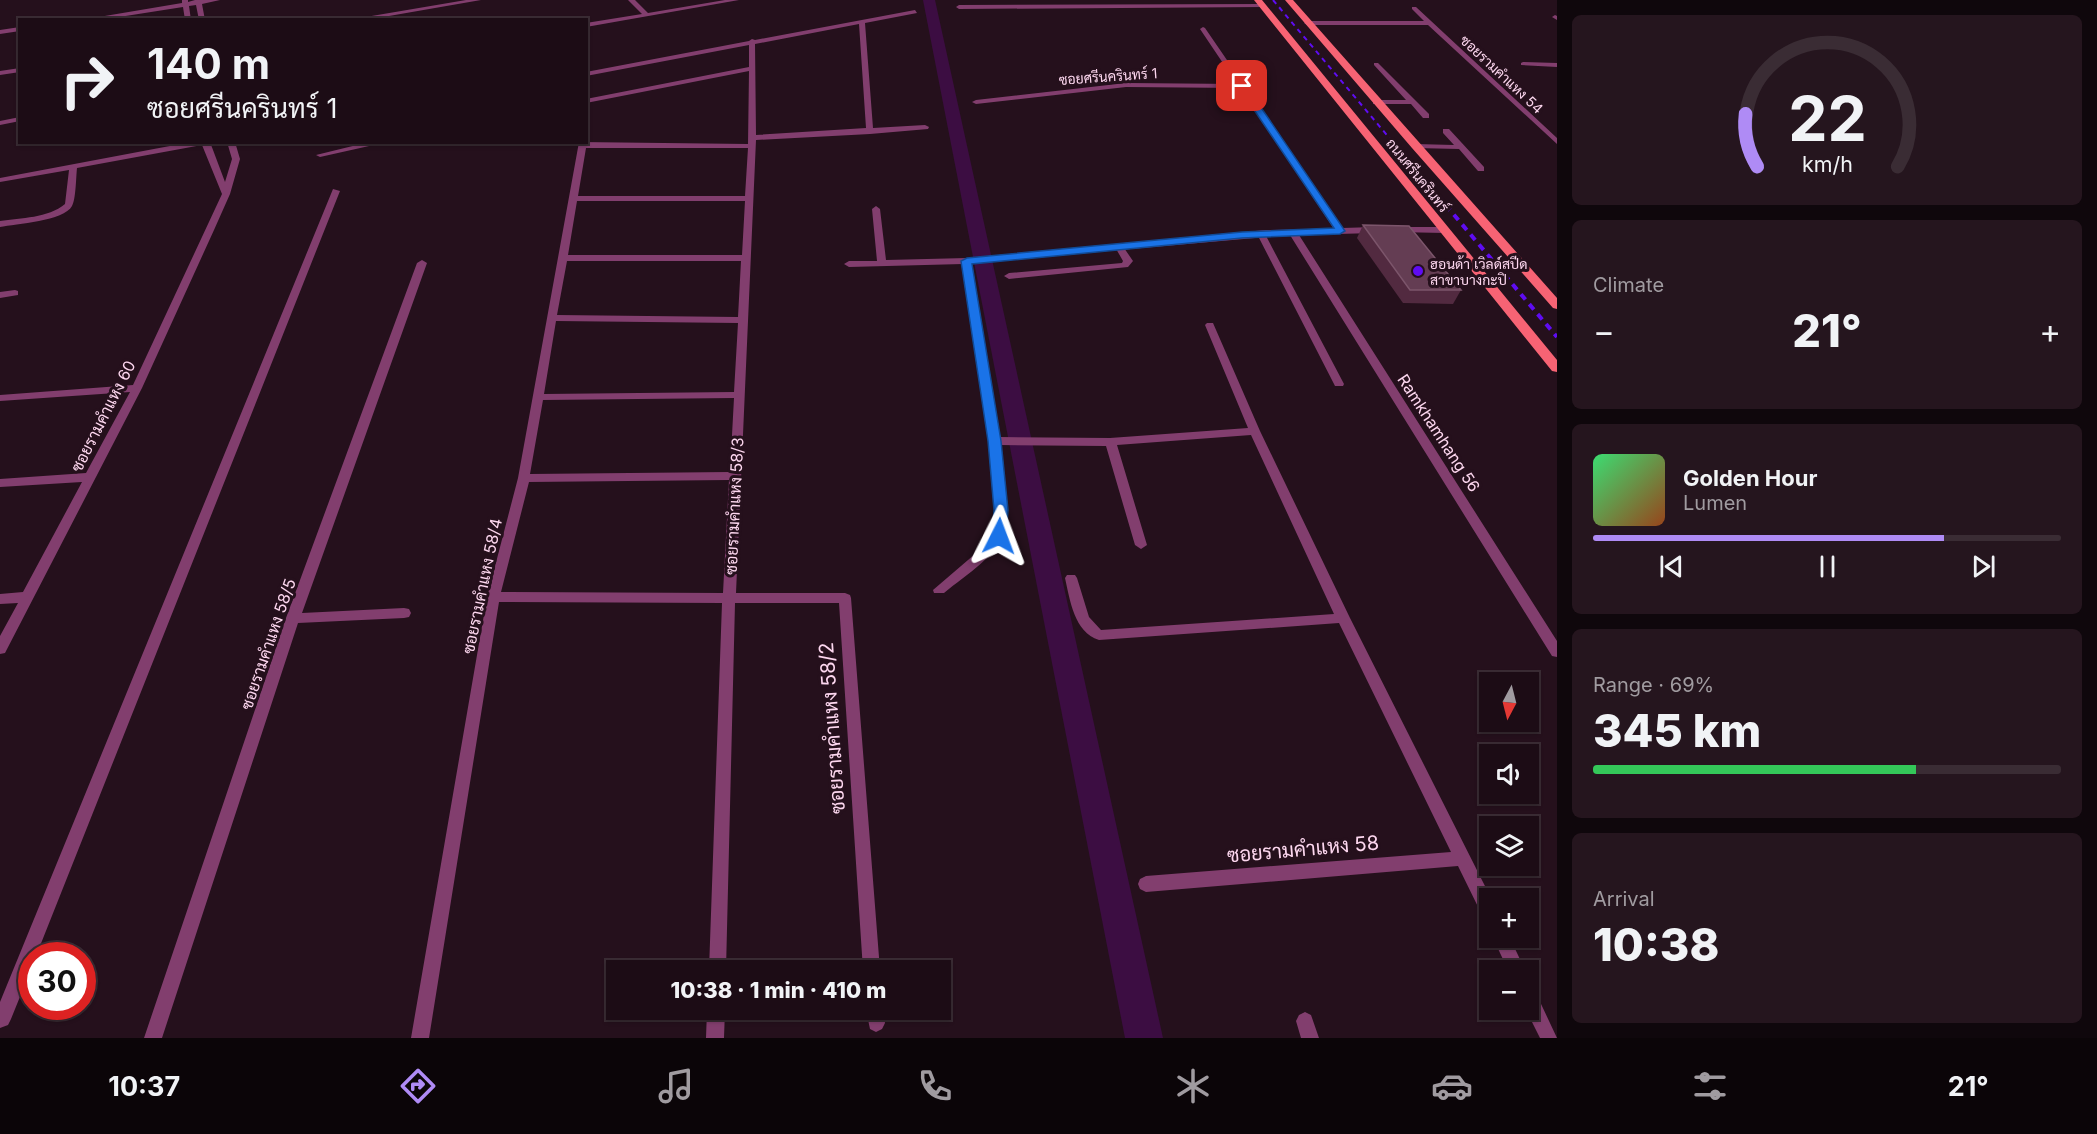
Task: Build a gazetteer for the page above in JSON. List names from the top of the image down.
{
  "streets": {
    "main road": ["ถนนศรีนครินทร์"],
    "street": [
      "ซอยรามคำแหง 54",
      "ซอยศรีนครินทร์ 1",
      "ซอยรามคำแหง 60",
      "Ramkhamhang 56",
      "ซอยรามคำแหง 58/3",
      "ซอยรามคำแหง 58/4",
      "ซอยรามคำแหง 58/5",
      "ซอยรามคำแหง 58/2",
      "ซอยรามคำแหง 58"
    ]
  },
  "crossings": [
    ["ซอยรามคำแหง 58/3", "ซอยรามคำแหง 58/2"]
  ],
  "places": ["ฮอนด้า เวิลด์สปีด สาขาบางกะปิ"],
  "north": "bottom",
  "page": {
    "turn": ["140 m", "ซอยศรีนครินทร์ 1"],
    "tile": [
      "Climate",
      ["Range · 69%", "345 km"],
      ["Arrival", "10:38"]
    ],
    "heat": ["−", "21°", "+"],
    "song": ["Golden Hour", "Lumen"],
    "map_buttons": ["+", "−"],
    "limit": "30",
    "trip": "10:38 · 1 min · 410 m",
    "tabs": ["10:37", "21°"],
    "gauge": ["22", "km/h"]
  }
}
